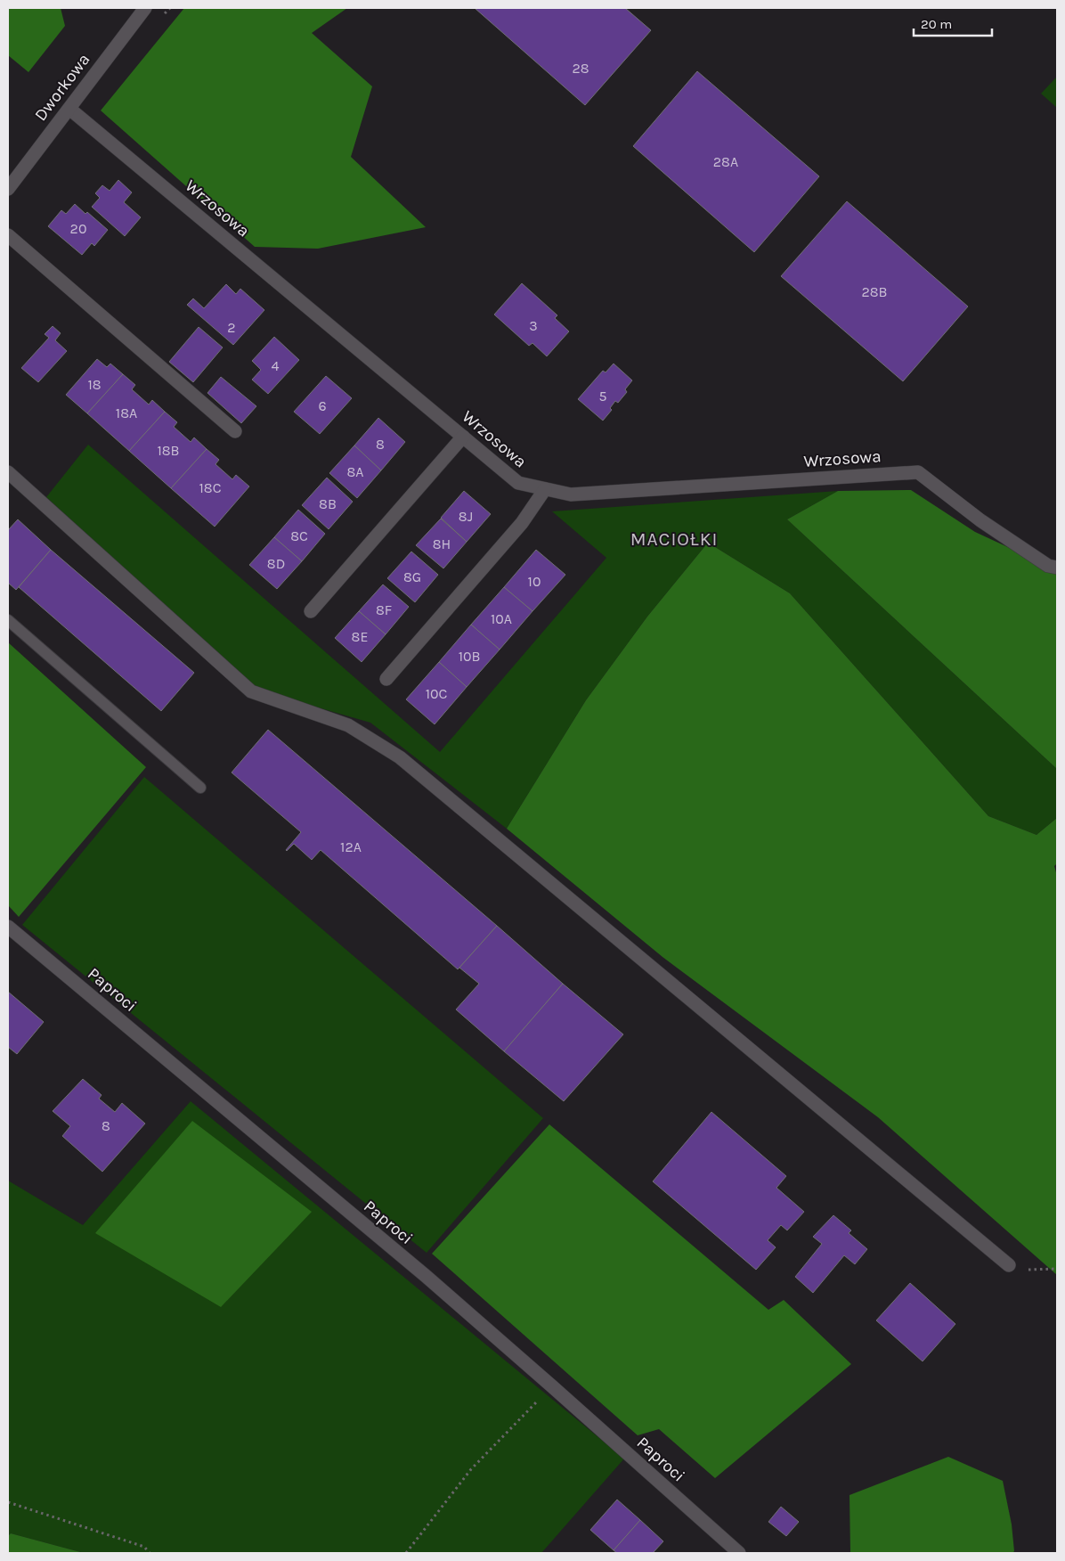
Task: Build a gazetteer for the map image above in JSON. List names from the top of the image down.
{
  "streets": {
    "street": ["Dworkowa", "Wrzosowa", "Paproci"]
  },
  "crossings": [
    ["Dworkowa", "Wrzosowa"]
  ],
  "districts": ["MACIOŁKI"],
  "house_numbers": [
    "28",
    "28A",
    "20",
    "28B",
    "3",
    "2",
    "4",
    "18",
    "5",
    "6",
    "18A",
    "8",
    "18B",
    "8A",
    "18C",
    "8B",
    "8J",
    "8C",
    "8H",
    "8D",
    "8G",
    "10",
    "8F",
    "10A",
    "8E",
    "10B",
    "10C",
    "12A",
    "8"
  ],
  "scale_bar": "20 m"
}
